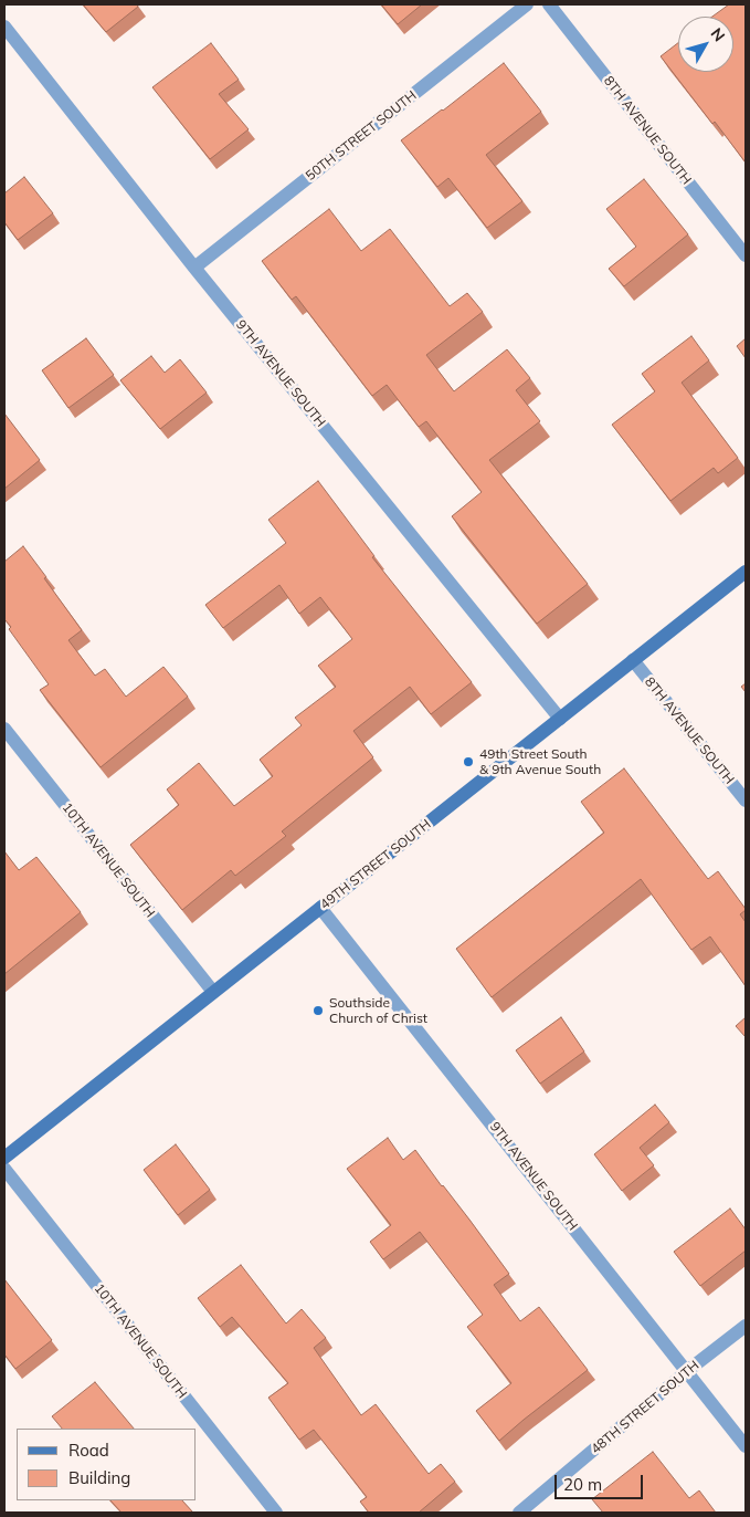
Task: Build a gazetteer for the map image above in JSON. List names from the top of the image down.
{
  "streets": {
    "main road": ["49TH STREET SOUTH"],
    "street": [
      "8TH AVENUE SOUTH",
      "50TH STREET SOUTH",
      "9TH AVENUE SOUTH",
      "10TH AVENUE SOUTH",
      "48TH STREET SOUTH"
    ]
  },
  "crossings": [
    ["8TH AVENUE SOUTH", "49TH STREET SOUTH"],
    ["50TH STREET SOUTH", "9TH AVENUE SOUTH"],
    ["9TH AVENUE SOUTH", "49TH STREET SOUTH"],
    ["9TH AVENUE SOUTH", "48TH STREET SOUTH"],
    ["10TH AVENUE SOUTH", "49TH STREET SOUTH"]
  ],
  "places": ["49th Street South & 9th Avenue South", "Southside Church of Christ"],
  "legend": ["Road", "Building"],
  "scale_bar": "20 m",
  "north": "top right"
}
